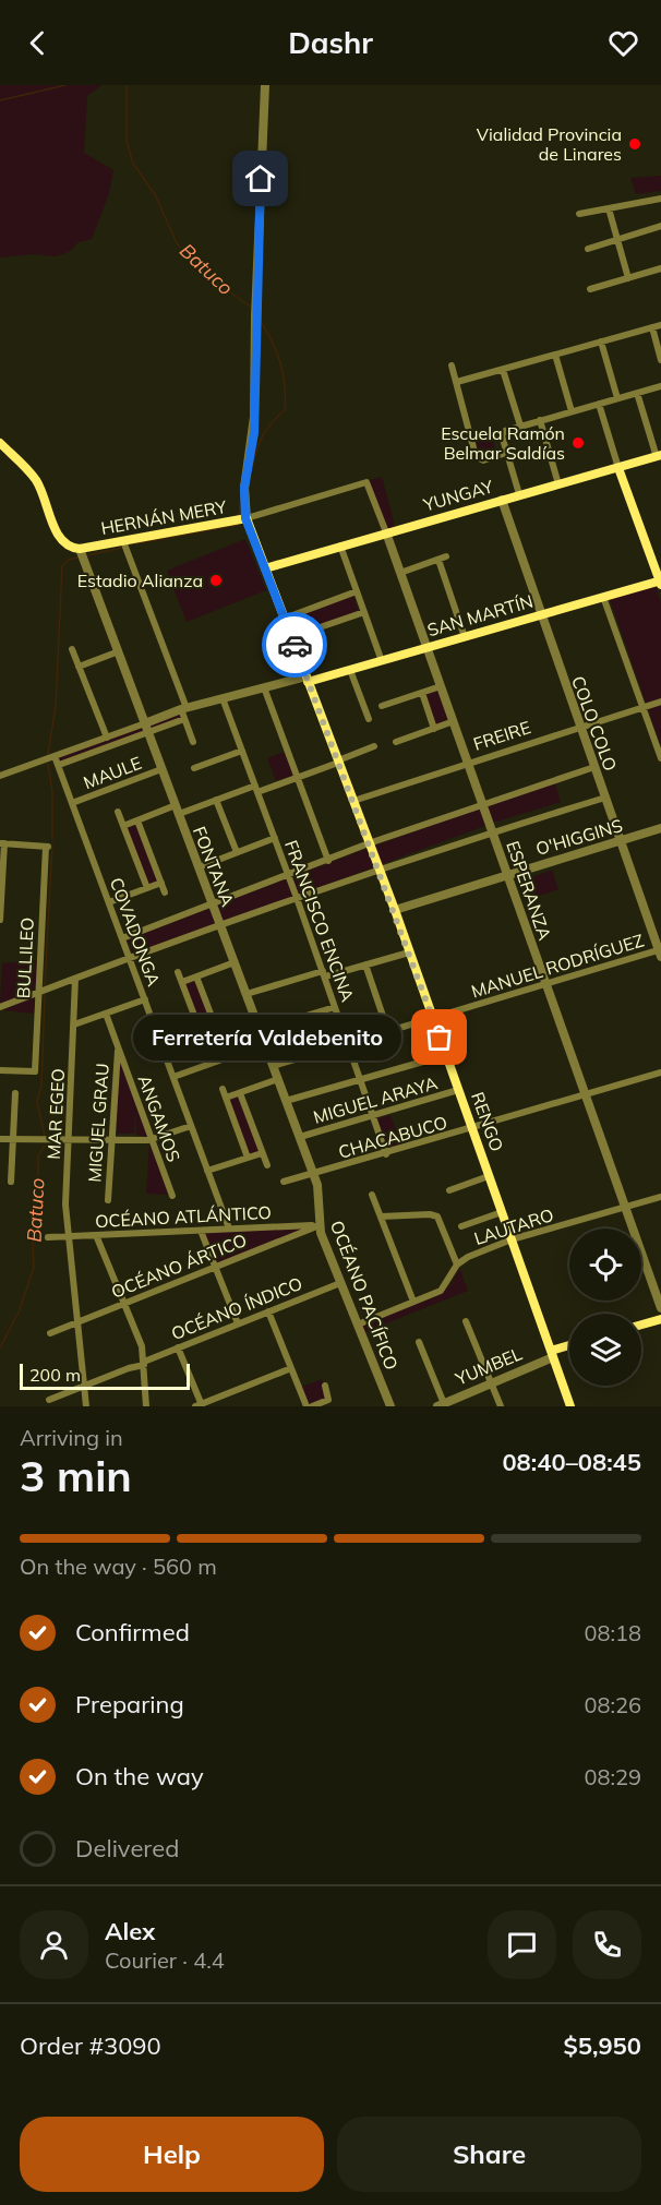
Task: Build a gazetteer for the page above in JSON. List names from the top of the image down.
{
  "streets": {
    "main road": [
      "YUNGAY",
      "HERNÁN MERY",
      "SAN MARTÍN",
      "RENGO",
      "YUMBEL"
    ],
    "street": [
      "COLO COLO",
      "FREIRE",
      "MAULE",
      "O'HIGGINS",
      "FONTANA",
      "ESPERANZA",
      "FRANCISCO ENCINA",
      "COVADONGA",
      "BULLILEO",
      "MANUEL RODRÍGUEZ",
      "MIGUEL ARAYA",
      "MAR EGEO",
      "ANGAMOS",
      "MIGUEL GRAU",
      "CHACABUCO",
      "OCÉANO ATLÁNTICO",
      "LAUTARO",
      "OCÉANO ÁRTICO",
      "OCÉANO PACÍFICO",
      "OCÉANO ÍNDICO"
    ]
  },
  "crossings": [
    ["YUNGAY", "COLO COLO"],
    ["YUNGAY", "ESPERANZA"],
    ["YUNGAY", "RENGO"],
    ["HERNÁN MERY", "FONTANA"],
    ["HERNÁN MERY", "ESPERANZA"],
    ["HERNÁN MERY", "RENGO"],
    ["SAN MARTÍN", "COLO COLO"],
    ["SAN MARTÍN", "FONTANA"],
    ["SAN MARTÍN", "ESPERANZA"],
    ["SAN MARTÍN", "FRANCISCO ENCINA"],
    ["SAN MARTÍN", "COVADONGA"],
    ["SAN MARTÍN", "RENGO"],
    ["COLO COLO", "FREIRE"],
    ["COLO COLO", "O'HIGGINS"],
    ["COLO COLO", "MANUEL RODRÍGUEZ"],
    ["FREIRE", "ESPERANZA"],
    ["FREIRE", "RENGO"],
    ["MAULE", "FONTANA"],
    ["MAULE", "COVADONGA"],
    ["O'HIGGINS", "ESPERANZA"],
    ["O'HIGGINS", "RENGO"],
    ["FONTANA", "MANUEL RODRÍGUEZ"],
    ["FONTANA", "MIGUEL ARAYA"],
    ["FONTANA", "CHACABUCO"],
    ["FONTANA", "OCÉANO PACÍFICO"],
    ["ESPERANZA", "MANUEL RODRÍGUEZ"],
    ["ESPERANZA", "CHACABUCO"],
    ["ESPERANZA", "LAUTARO"],
    ["FRANCISCO ENCINA", "MANUEL RODRÍGUEZ"],
    ["FRANCISCO ENCINA", "MIGUEL ARAYA"],
    ["FRANCISCO ENCINA", "CHACABUCO"],
    ["COVADONGA", "OCÉANO ATLÁNTICO"],
    ["MANUEL RODRÍGUEZ", "RENGO"],
    ["MIGUEL ARAYA", "RENGO"],
    ["MAR EGEO", "OCÉANO ATLÁNTICO"],
    ["MAR EGEO", "OCÉANO ÁRTICO"],
    ["MAR EGEO", "OCÉANO ÍNDICO"],
    ["ANGAMOS", "MIGUEL GRAU"],
    ["RENGO", "CHACABUCO"],
    ["RENGO", "LAUTARO"],
    ["RENGO", "YUMBEL"],
    ["OCÉANO ATLÁNTICO", "OCÉANO ÁRTICO"],
    ["OCÉANO ATLÁNTICO", "OCÉANO PACÍFICO"],
    ["LAUTARO", "OCÉANO PACÍFICO"],
    ["OCÉANO ÁRTICO", "OCÉANO PACÍFICO"],
    ["OCÉANO PACÍFICO", "OCÉANO ÍNDICO"]
  ],
  "water": ["Batuco"],
  "places": [
    "Vialidad Provincia de Linares",
    "Escuela Ramón Belmar Saldías",
    "Estadio Alianza",
    "Ferretería Valdebenito"
  ],
  "scale_bar": "200 m",
  "page": {
    "header": "Dashr",
    "bubble": "Ferretería Valdebenito",
    "scale": "200 m",
    "heading": ["3 min", "Arriving in", "08:40–08:45"],
    "panel": [
      "Alex",
      "Courier · 4.4",
      "Order #3090",
      "$5,950"
    ],
    "bar": "On the way · 560 m",
    "list": [
      ["Confirmed", "08:18"],
      ["Preparing", "08:26"],
      ["On the way", "08:29"],
      "Delivered"
    ],
    "buttons": ["Help", "Share"]
  }
}
